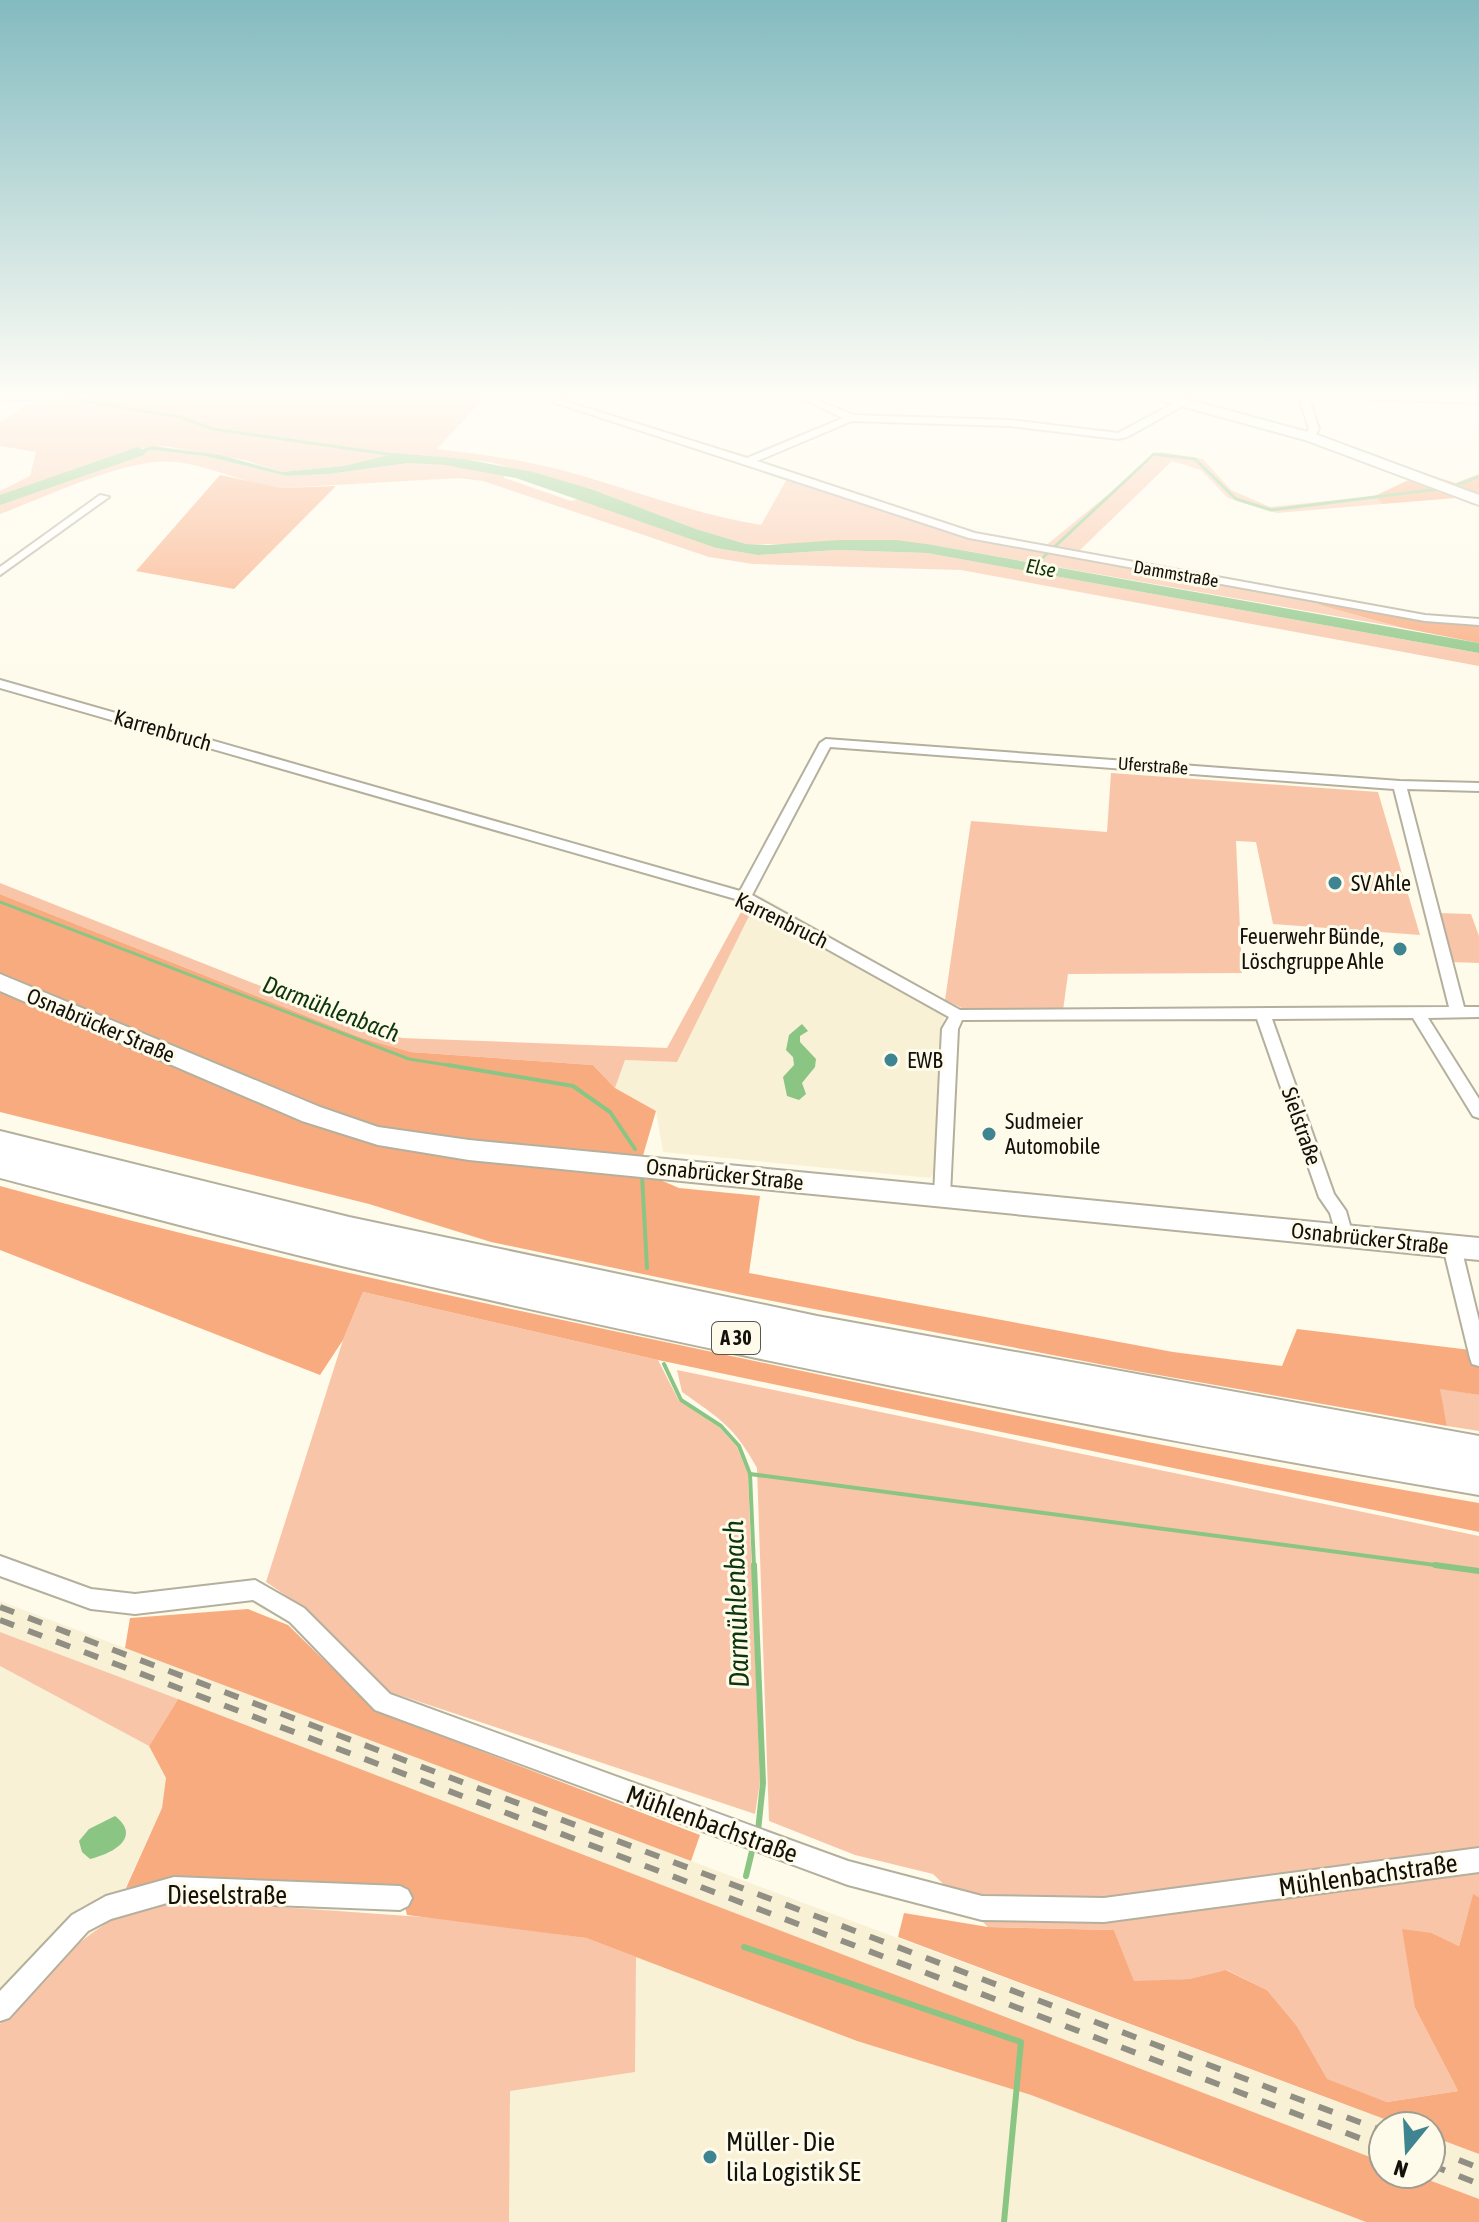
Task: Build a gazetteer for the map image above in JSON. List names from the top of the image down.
{
  "streets": {
    "highway": ["A 30"],
    "main road": ["Osnabrücker Straße"],
    "street": [
      "Dammstraße",
      "Karrenbruch",
      "Uferstraße",
      "Sielstraße",
      "Mühlenbachstraße",
      "Dieselstraße"
    ]
  },
  "crossings": [
    ["Karrenbruch", "Uferstraße"],
    ["Karrenbruch", "Sielstraße"],
    ["Osnabrücker Straße", "Sielstraße"]
  ],
  "water": ["Else", "Darmühlenbach"],
  "places": [
    "SV Ahle",
    "Feuerwehr Bünde, Löschgruppe Ahle",
    "EWB",
    "Sudmeier Automobile",
    "Müller - Die lila Logistik SE"
  ],
  "north": "bottom"
}
